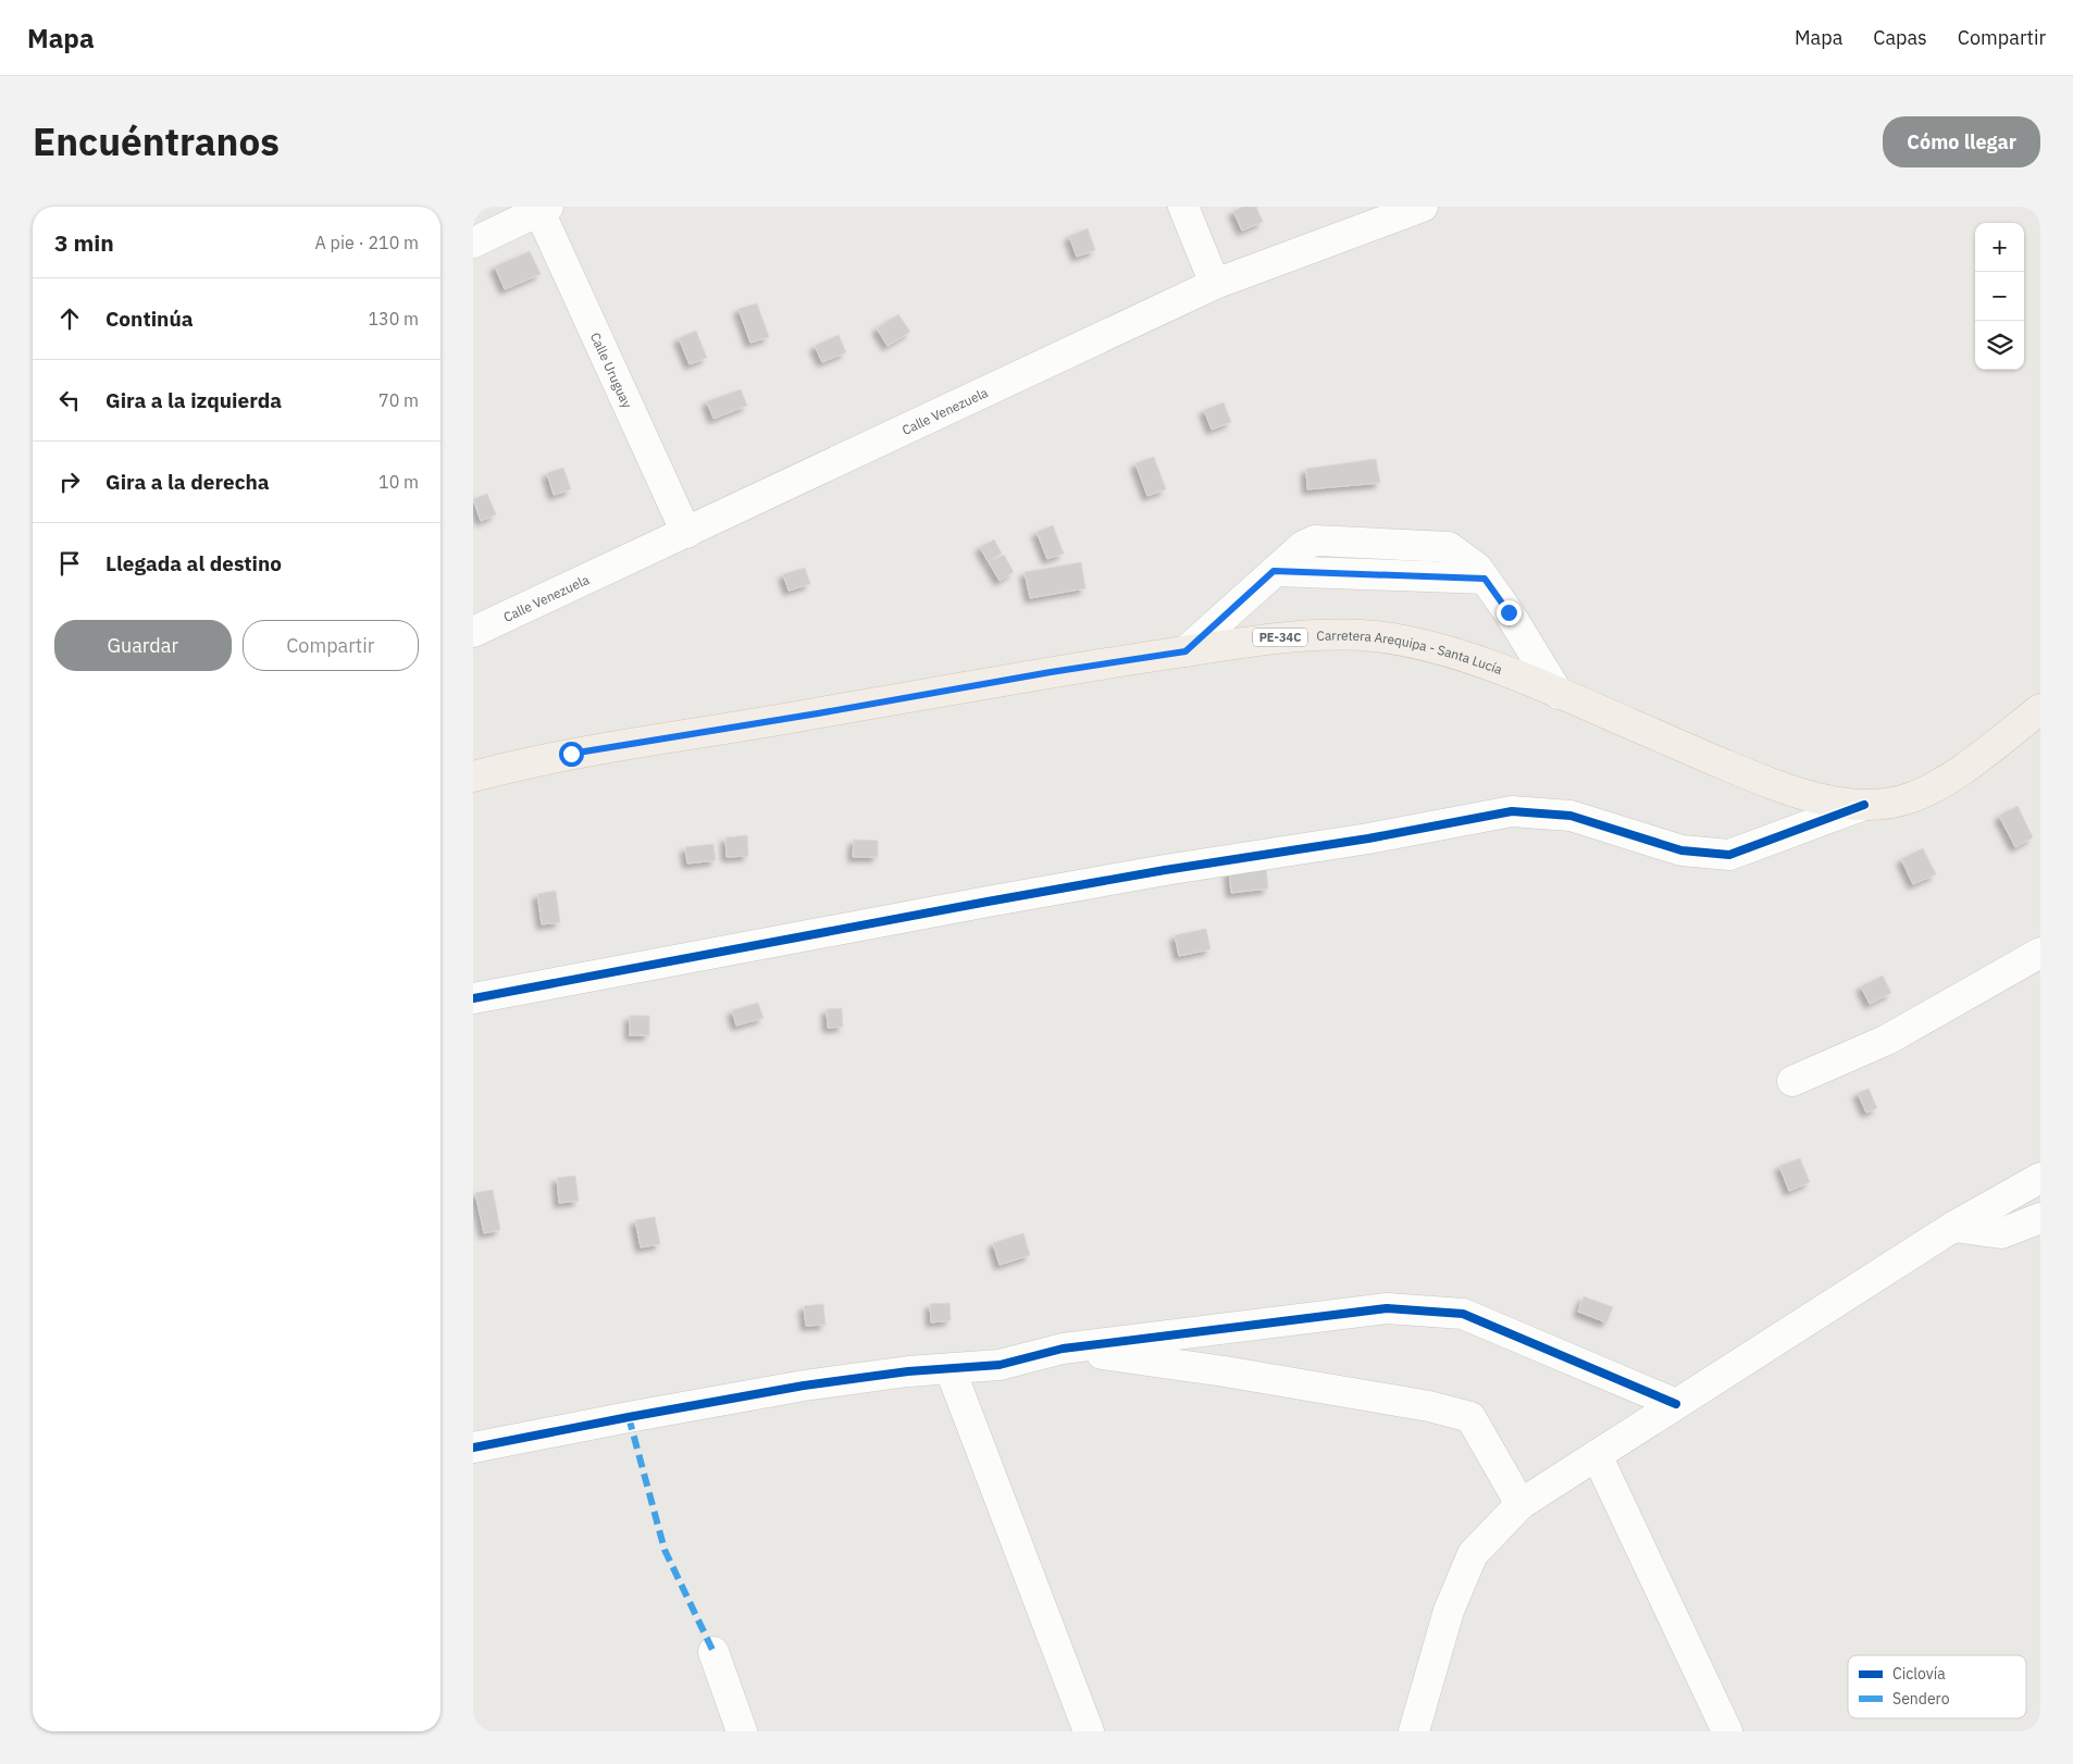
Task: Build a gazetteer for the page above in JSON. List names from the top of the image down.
{
  "streets": {
    "main road": ["PE-34C", "Carretera Arequipa - Santa Lucía"],
    "street": ["Calle Uruguay", "Calle Venezuela"]
  },
  "crossings": [
    ["Calle Uruguay", "Calle Venezuela"]
  ],
  "legend": ["Ciclovía", "Sendero"],
  "page": {
    "header": "Mapa",
    "nav": ["Mapa", "Capas", "Compartir"],
    "title": "Encuéntranos",
    "buttons": [
      "Cómo llegar",
      ["Guardar", "Compartir"]
    ],
    "heading": ["3 min", "A pie · 210 m"],
    "map_buttons": ["+", "−"],
    "list": [
      ["Continúa", "130 m"],
      ["Gira a la izquierda", "70 m"],
      ["Gira a la derecha", "10 m"],
      "Llegada al destino"
    ]
  }
}
